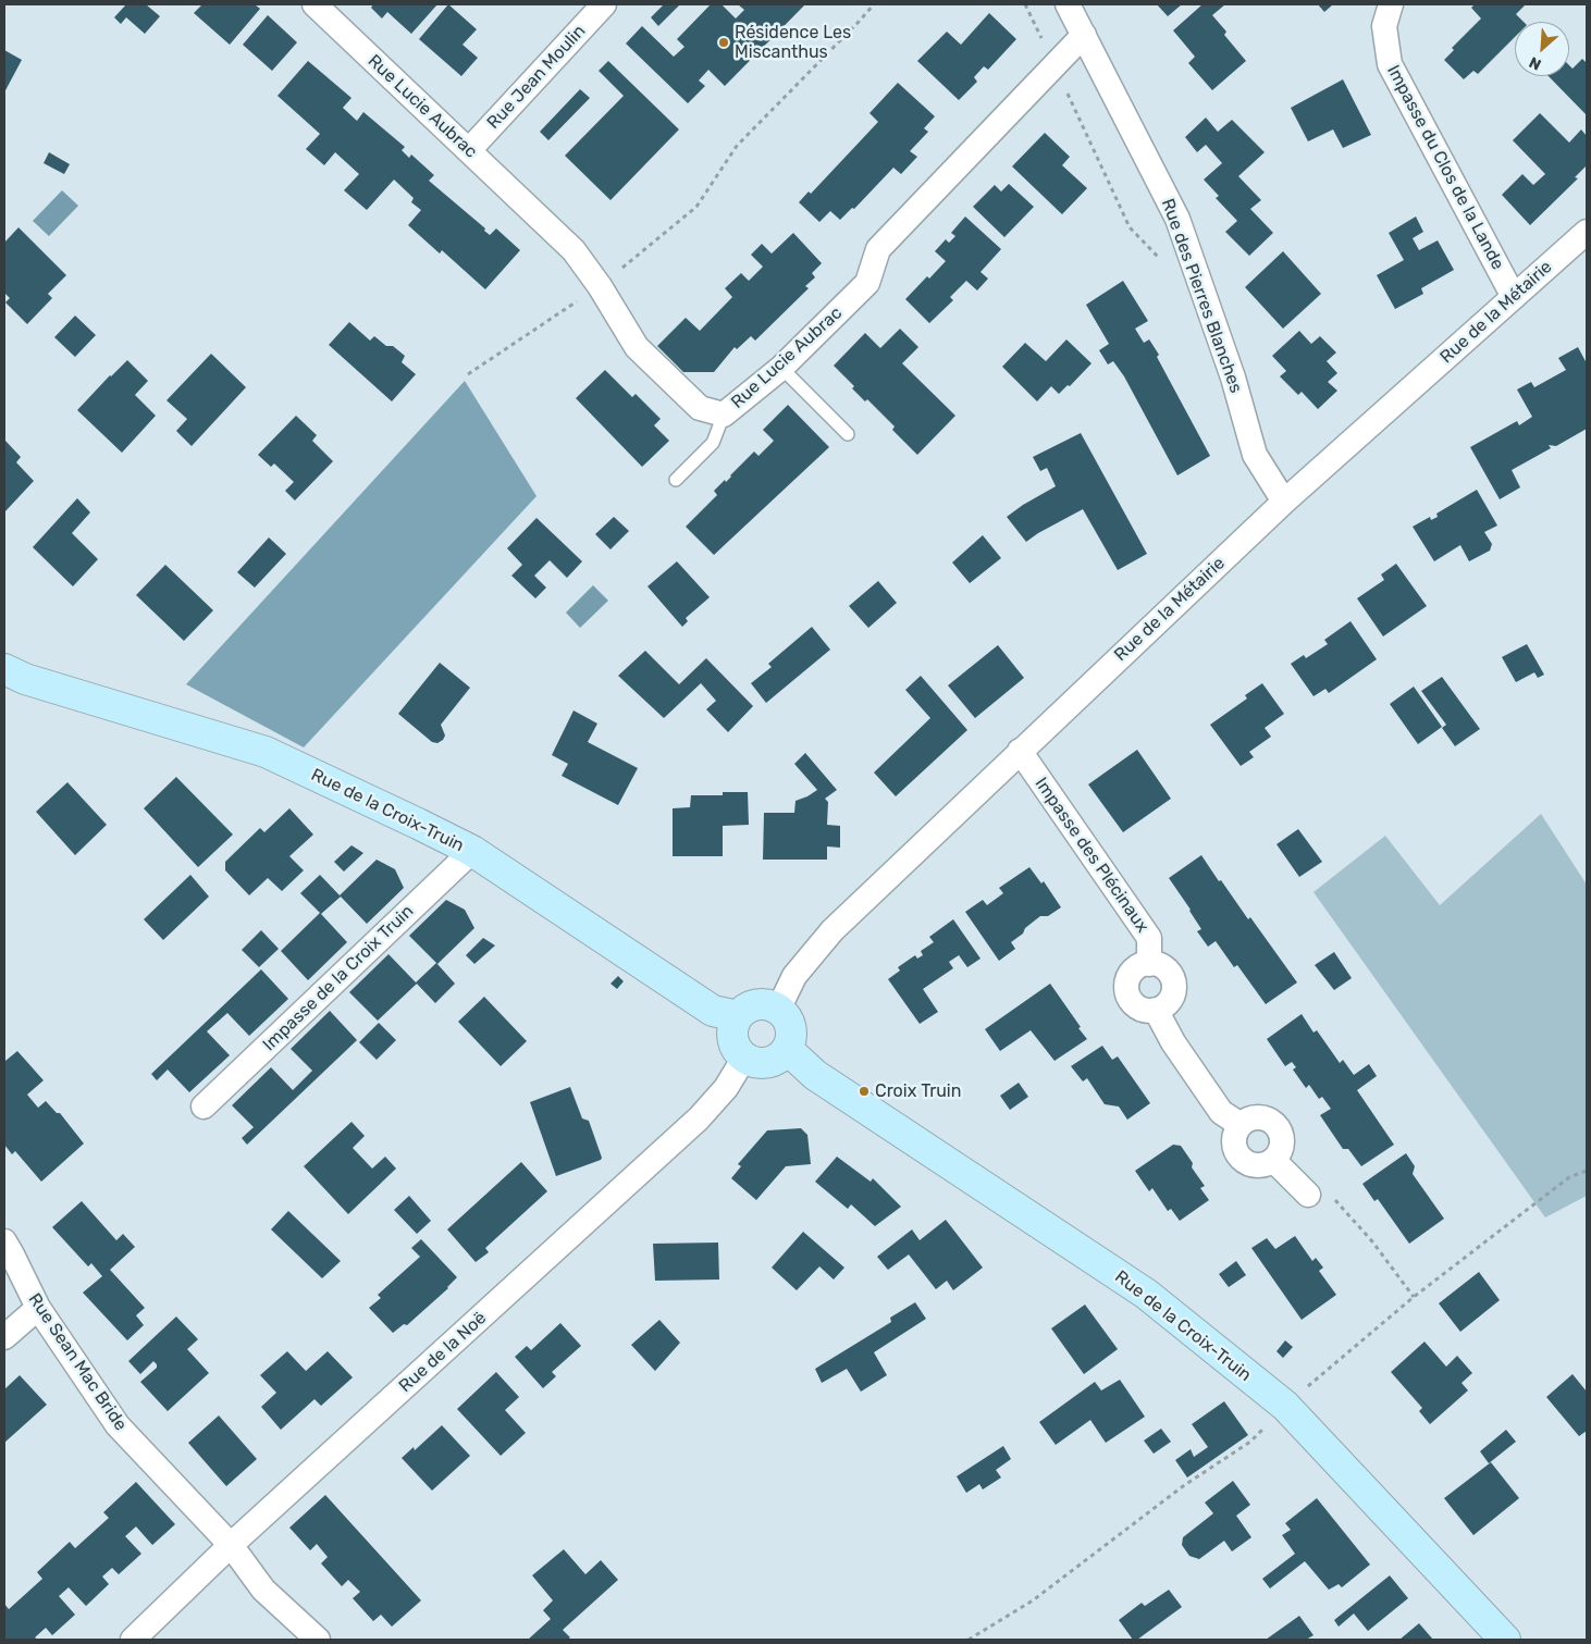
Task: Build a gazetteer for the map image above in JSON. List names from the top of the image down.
{
  "streets": {
    "main road": ["Rue de la Croix-Truin"],
    "street": [
      "Rue Jean Moulin",
      "Rue Lucie Aubrac",
      "Impasse du Clos de la Lande",
      "Rue des Pierres Blanches",
      "Rue de la Métairie",
      "Impasse des Plécinaux",
      "Impasse de la Croix Truin",
      "Rue de la Noë",
      "Rue Sean Mac Bride"
    ]
  },
  "crossings": [
    ["Rue Jean Moulin", "Rue Lucie Aubrac"],
    ["Rue Lucie Aubrac", "Rue des Pierres Blanches"],
    ["Impasse du Clos de la Lande", "Rue de la Métairie"],
    ["Rue des Pierres Blanches", "Rue de la Métairie"],
    ["Rue de la Métairie", "Rue de la Croix-Truin"],
    ["Rue de la Métairie", "Impasse des Plécinaux"],
    ["Rue de la Métairie", "Rue de la Noë"],
    ["Rue de la Croix-Truin", "Impasse de la Croix Truin"],
    ["Rue de la Croix-Truin", "Rue de la Noë"],
    ["Rue de la Noë", "Rue Sean Mac Bride"]
  ],
  "places": ["Résidence Les Miscanthus", "Croix Truin"],
  "north": "bottom left"
}
